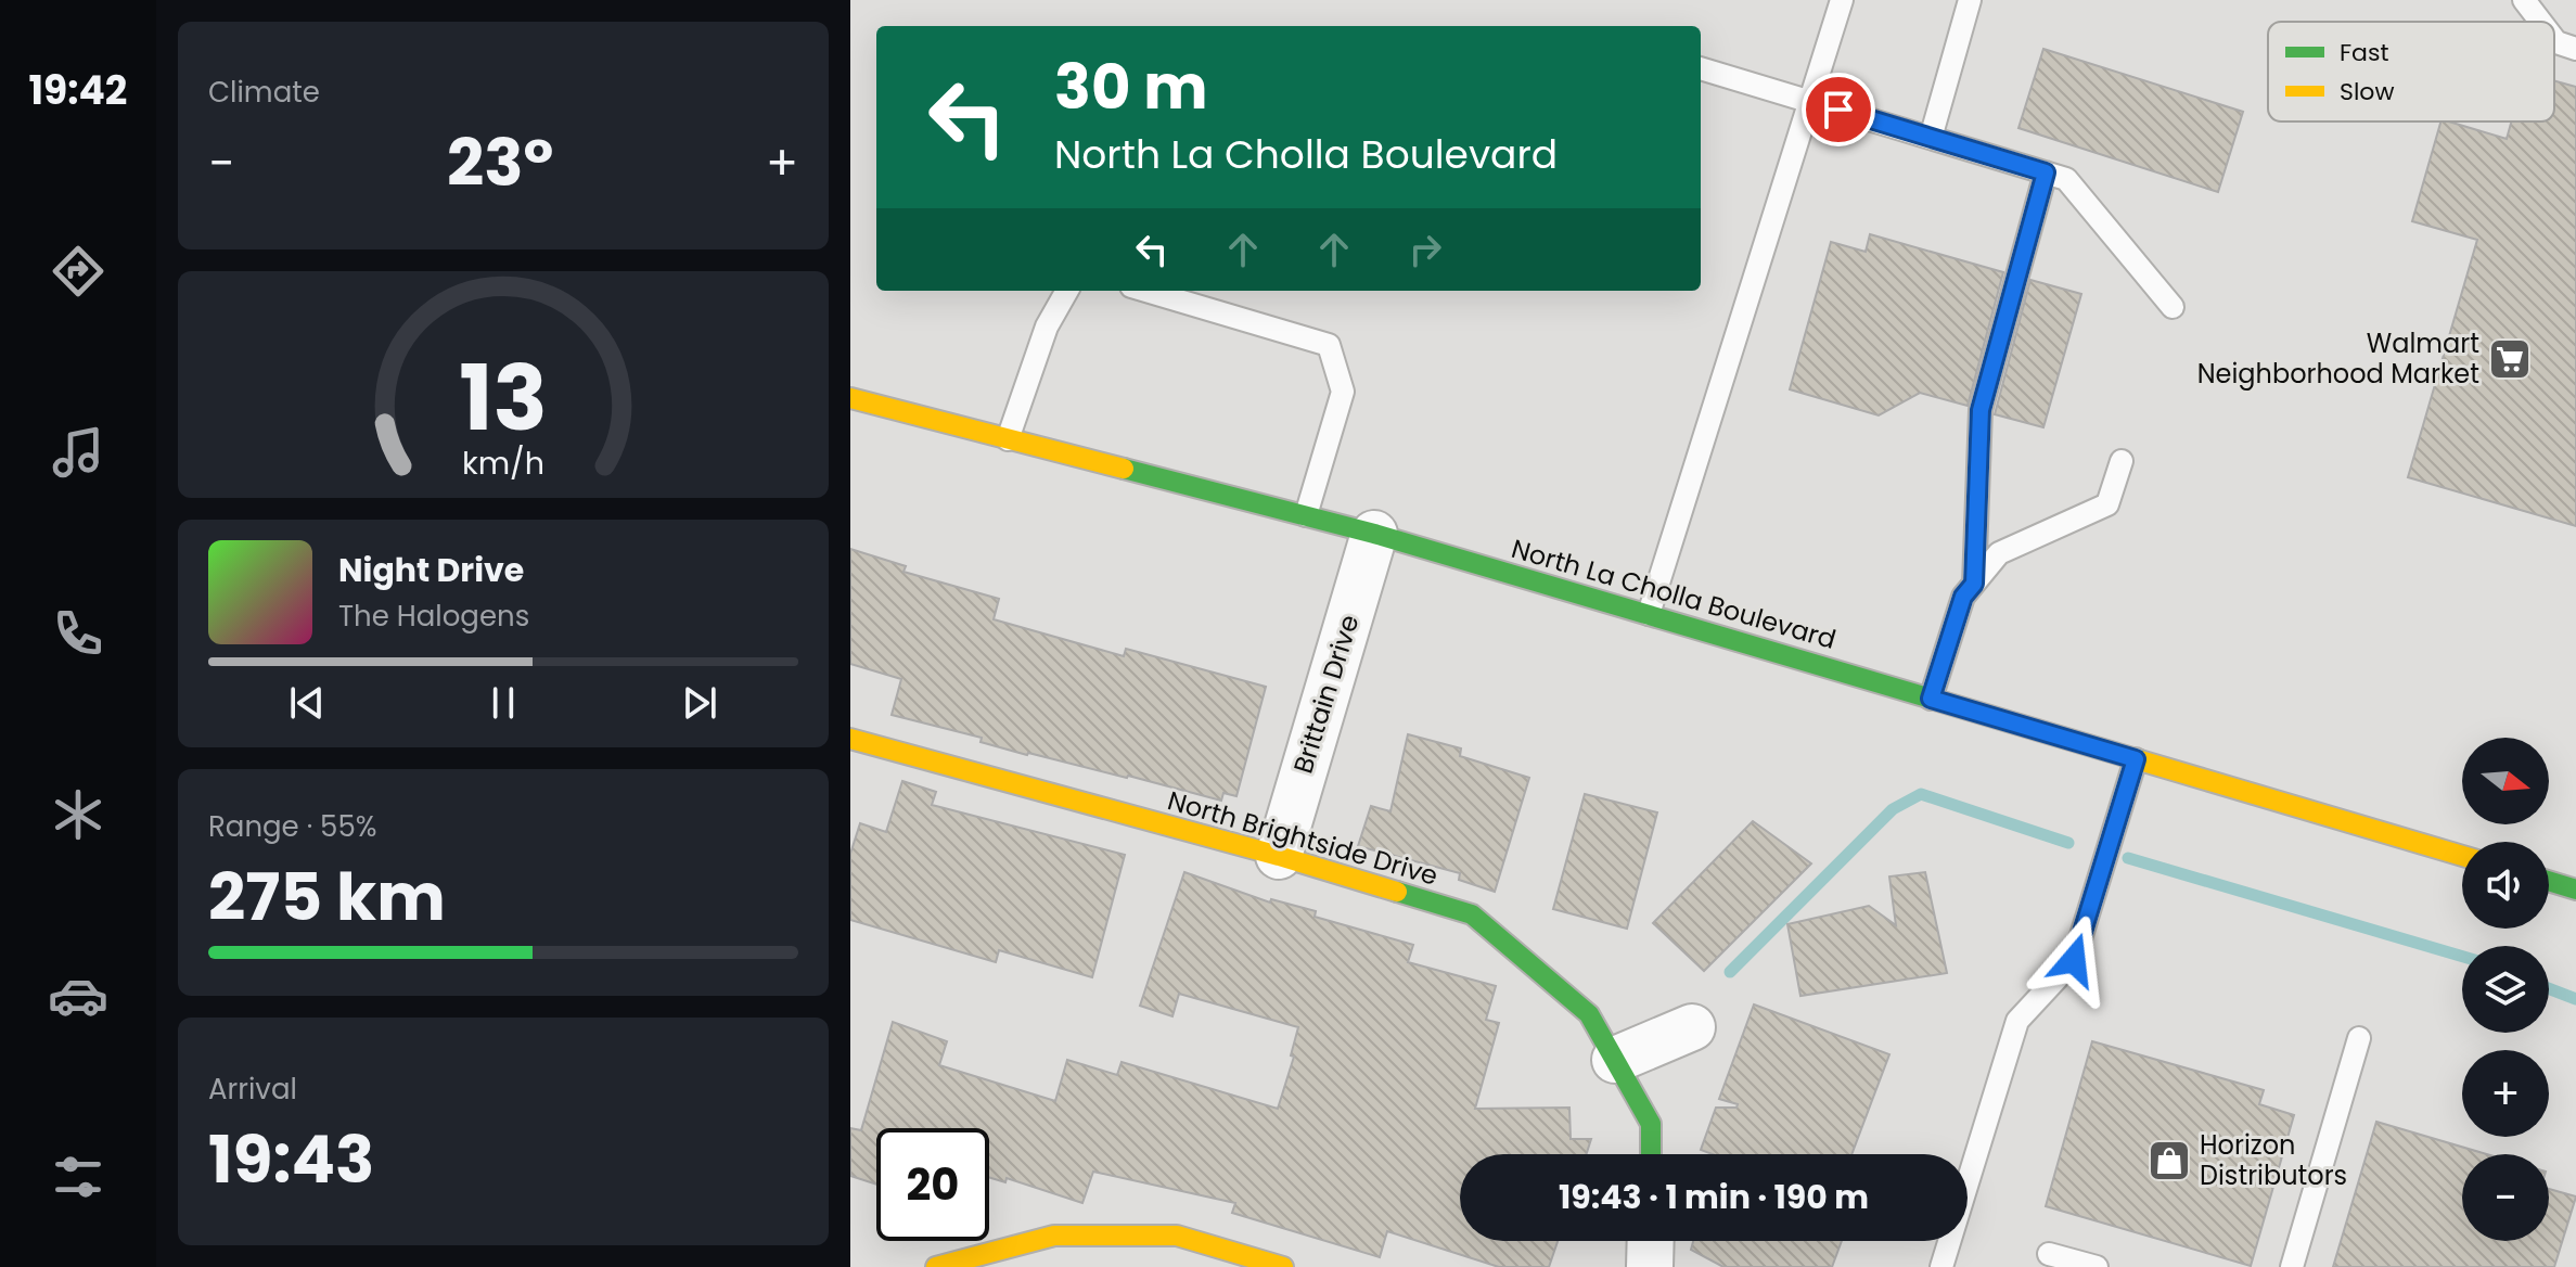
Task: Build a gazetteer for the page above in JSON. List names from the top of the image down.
{
  "streets": {
    "street": ["North La Cholla Boulevard", "Brittain Drive", "North Brightside Drive"]
  },
  "crossings": [
    ["North La Cholla Boulevard", "Brittain Drive"],
    ["Brittain Drive", "North Brightside Drive"]
  ],
  "places": {
    "supermarket": ["Walmart Neighborhood Market"],
    "shop": ["Horizon Distributors"]
  },
  "legend": ["Fast", "Slow"],
  "north": "right",
  "page": {
    "tabs": "19:42",
    "tile": [
      "Climate",
      ["Range · 55%", "275 km"],
      ["Arrival", "19:43"]
    ],
    "turn": ["30 m", "North La Cholla Boulevard"],
    "heat": ["−", "23°", "+"],
    "song": ["Night Drive", "The Halogens"],
    "map_buttons": ["+", "−"],
    "limit": "20",
    "trip": "19:43 · 1 min · 190 m",
    "gauge": ["13", "km/h"]
  }
}
